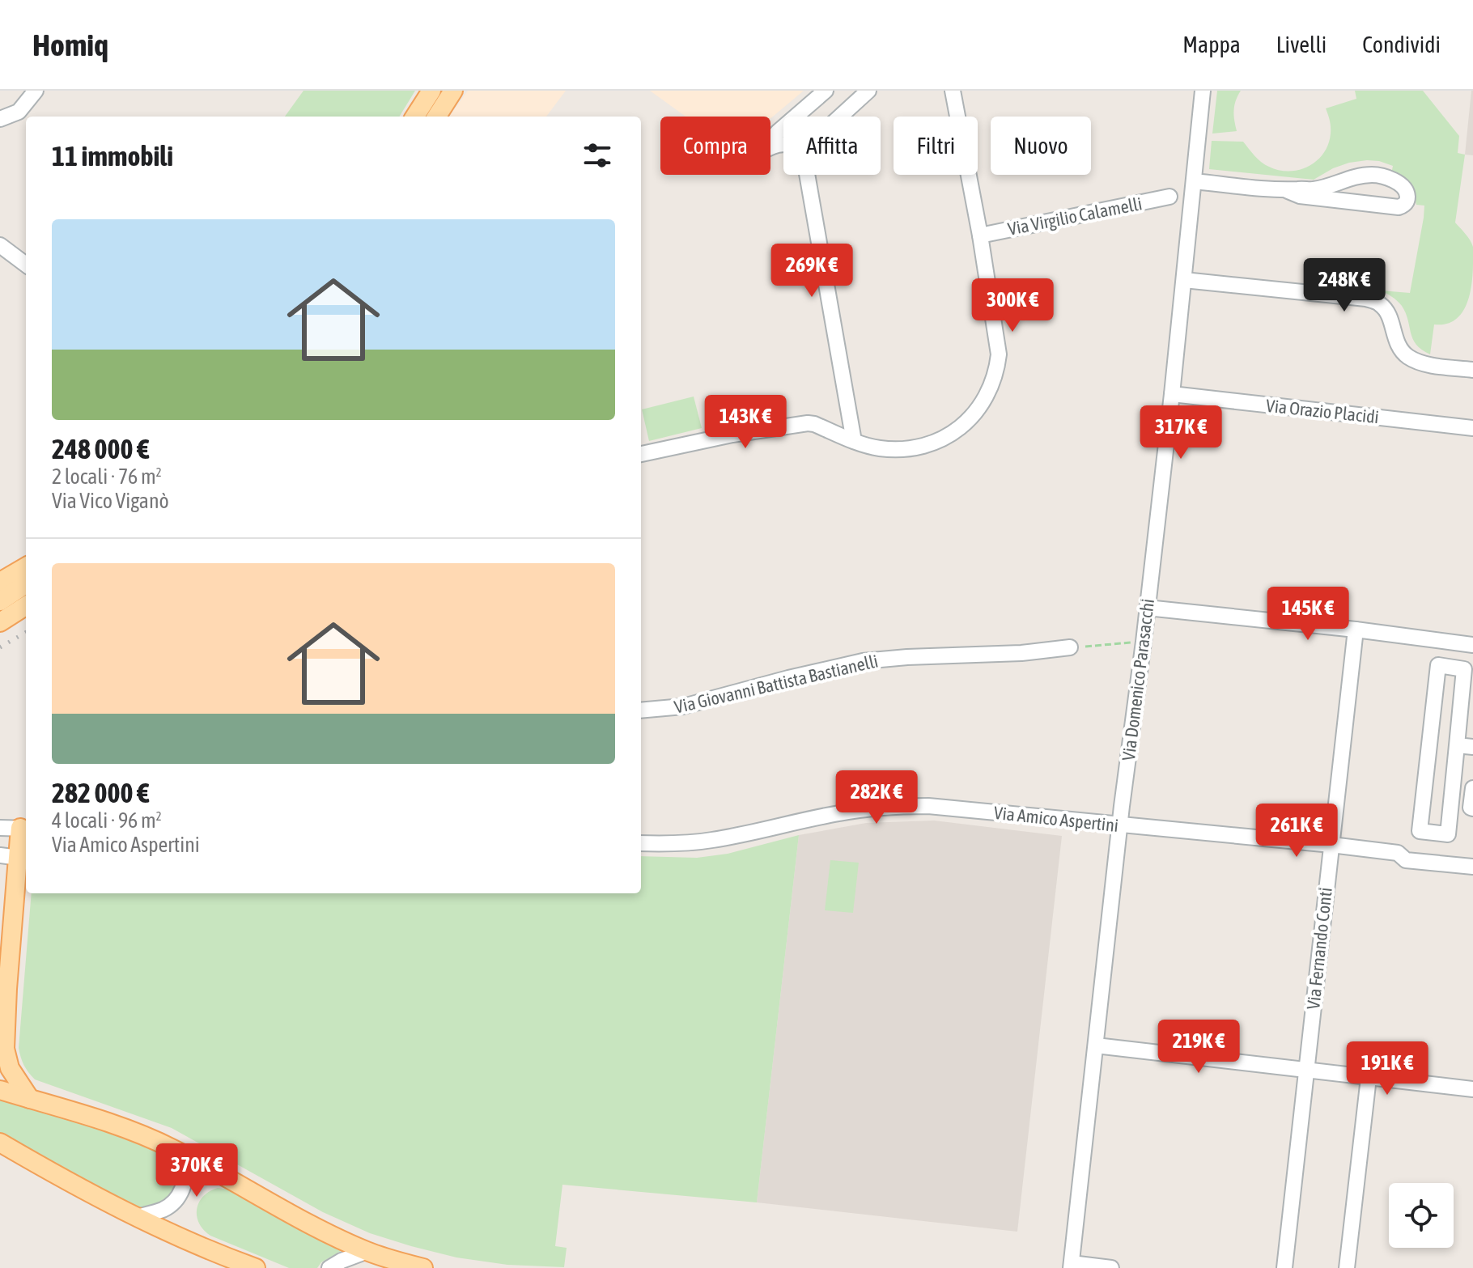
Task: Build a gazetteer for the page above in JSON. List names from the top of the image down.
{
  "streets": {
    "street": [
      "Via Virgilio Calamelli",
      "Via Orazio Placidi",
      "Via Domenico Parasacchi",
      "Via Giovanni Battista Bastianelli",
      "Via Amico Aspertini",
      "Via Fernando Conti"
    ]
  },
  "crossings": [
    ["Via Orazio Placidi", "Via Domenico Parasacchi"],
    ["Via Domenico Parasacchi", "Via Amico Aspertini"],
    ["Via Amico Aspertini", "Via Fernando Conti"]
  ],
  "page": {
    "header": "Homiq",
    "nav": ["Mappa", "Livelli", "Condividi"],
    "chip": [
      "Compra",
      "Affitta",
      "Filtri",
      "Nuovo"
    ],
    "heading": "11 immobili",
    "list": [
      {
        "name": "248 000 €",
        "note": "2 locali · 76 m² · Via Vico Viganò"
      },
      {
        "name": "282 000 €",
        "note": "4 locali · 96 m² · Via Amico Aspertini"
      }
    ],
    "price": [
      "269K €",
      "248K €",
      "300K €",
      "143K €",
      "317K €",
      "145K €",
      "282K €",
      "261K €",
      "219K €",
      "191K €",
      "370K €"
    ]
  }
}
